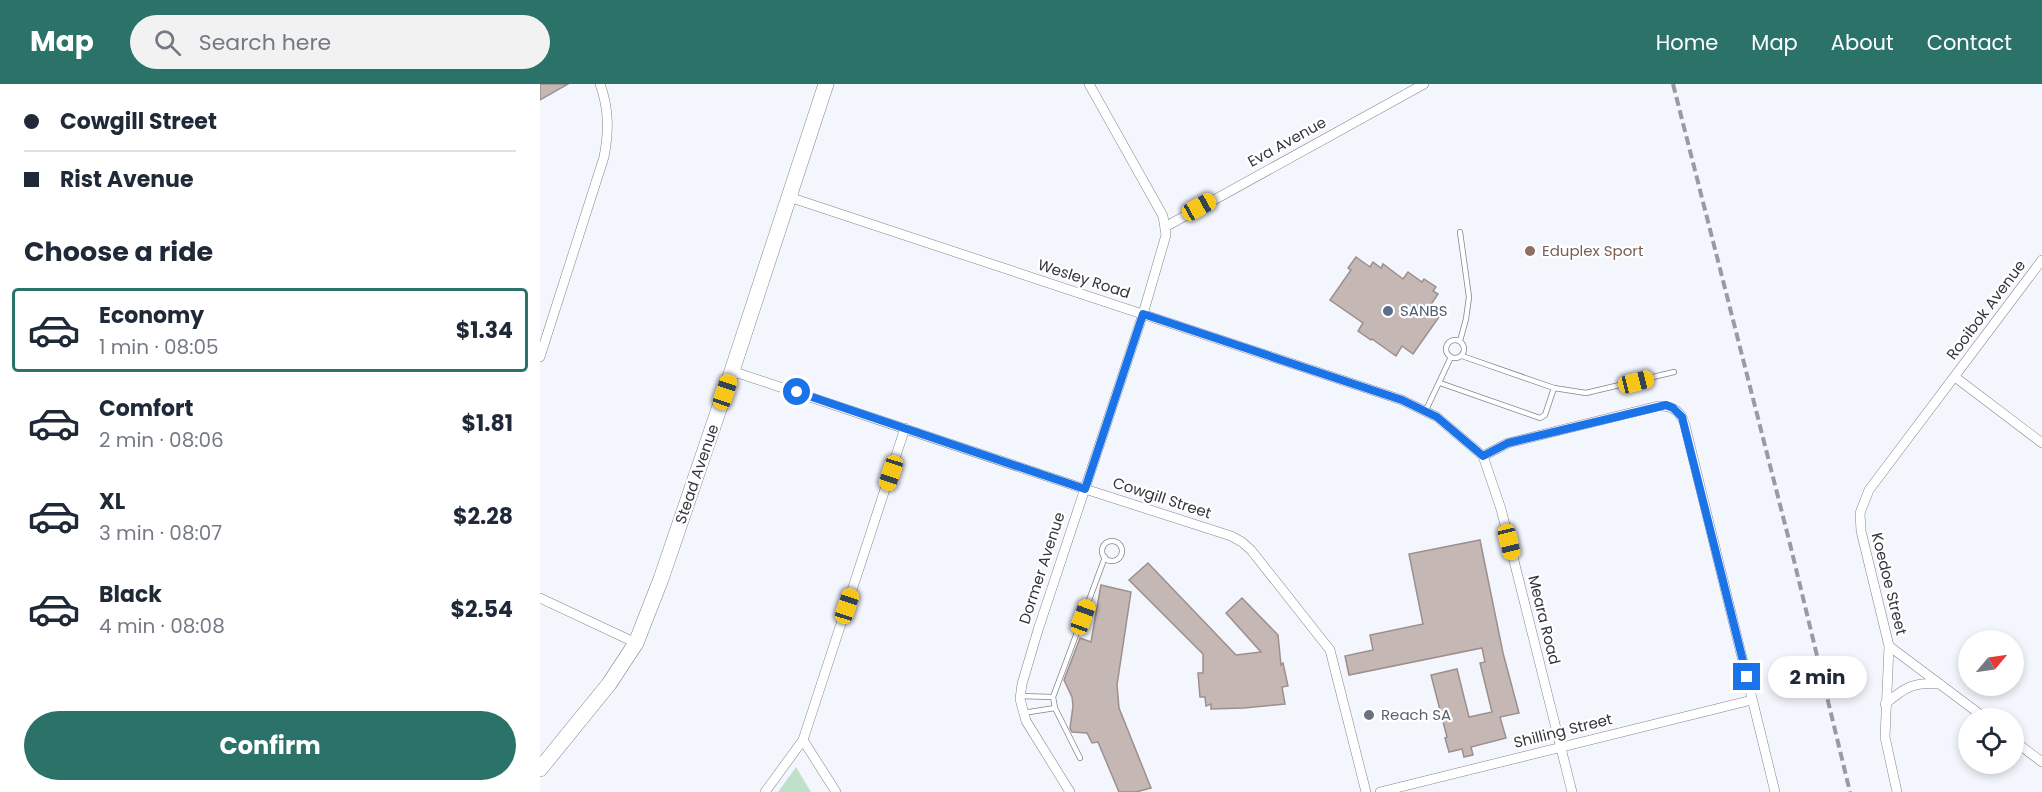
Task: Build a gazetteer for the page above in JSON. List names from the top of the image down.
{
  "streets": {
    "main road": ["Stead Avenue"],
    "street": [
      "Eva Avenue",
      "Wesley Road",
      "Rooibok Avenue",
      "Cowgill Street",
      "Dormer Avenue",
      "Koedoe Street",
      "Meara Road",
      "Shilling Street"
    ]
  },
  "crossings": [
    ["Eva Avenue", "Dormer Avenue"],
    ["Wesley Road", "Stead Avenue"],
    ["Wesley Road", "Dormer Avenue"],
    ["Wesley Road", "Meara Road"],
    ["Rooibok Avenue", "Koedoe Street"],
    ["Stead Avenue", "Cowgill Street"],
    ["Cowgill Street", "Dormer Avenue"],
    ["Meara Road", "Shilling Street"]
  ],
  "places": ["Eduplex Sport", "SANBS", "Reach SA"],
  "north": "top right",
  "page": {
    "header": "Map",
    "search": "Search here",
    "nav": [
      "Home",
      "Map",
      "About",
      "Contact"
    ],
    "banner": ["Cowgill Street", "Rist Avenue"],
    "heading": "Choose a ride",
    "list": [
      {
        "name": "Economy",
        "note": "1 min · 08:05",
        "value": "$1.34"
      },
      {
        "name": "Comfort",
        "note": "2 min · 08:06",
        "value": "$1.81"
      },
      {
        "name": "XL",
        "note": "3 min · 08:07",
        "value": "$2.28"
      },
      {
        "name": "Black",
        "note": "4 min · 08:08",
        "value": "$2.54"
      }
    ],
    "bubble": "2 min",
    "buttons": "Confirm"
  }
}
